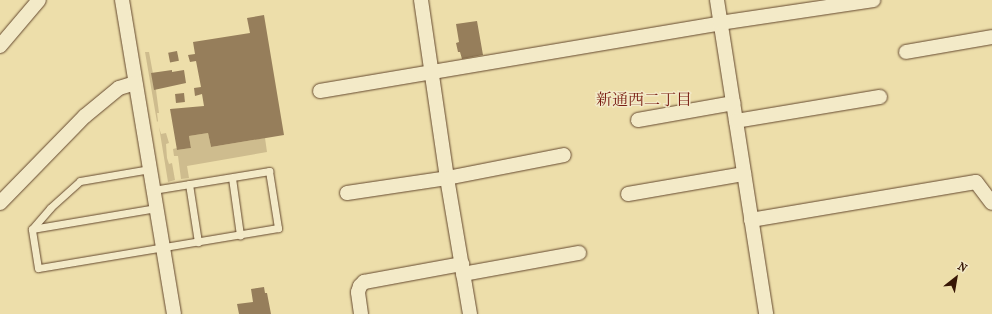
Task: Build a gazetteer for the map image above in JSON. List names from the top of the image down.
{
  "districts": ["新通西二丁目"],
  "north": "top right"
}
